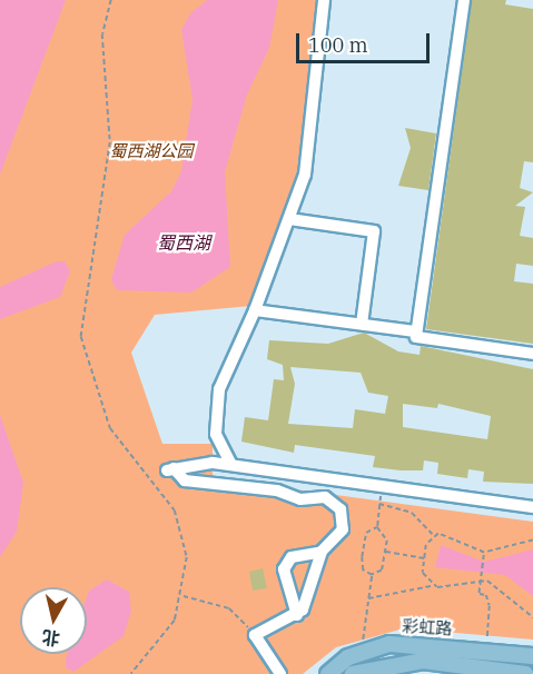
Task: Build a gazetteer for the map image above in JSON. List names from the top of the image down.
{
  "streets": {
    "main road": ["彩虹路"]
  },
  "water": ["蜀西湖"],
  "parks": ["蜀西湖公园"],
  "scale_bar": "100 m",
  "north": "bottom"
}
